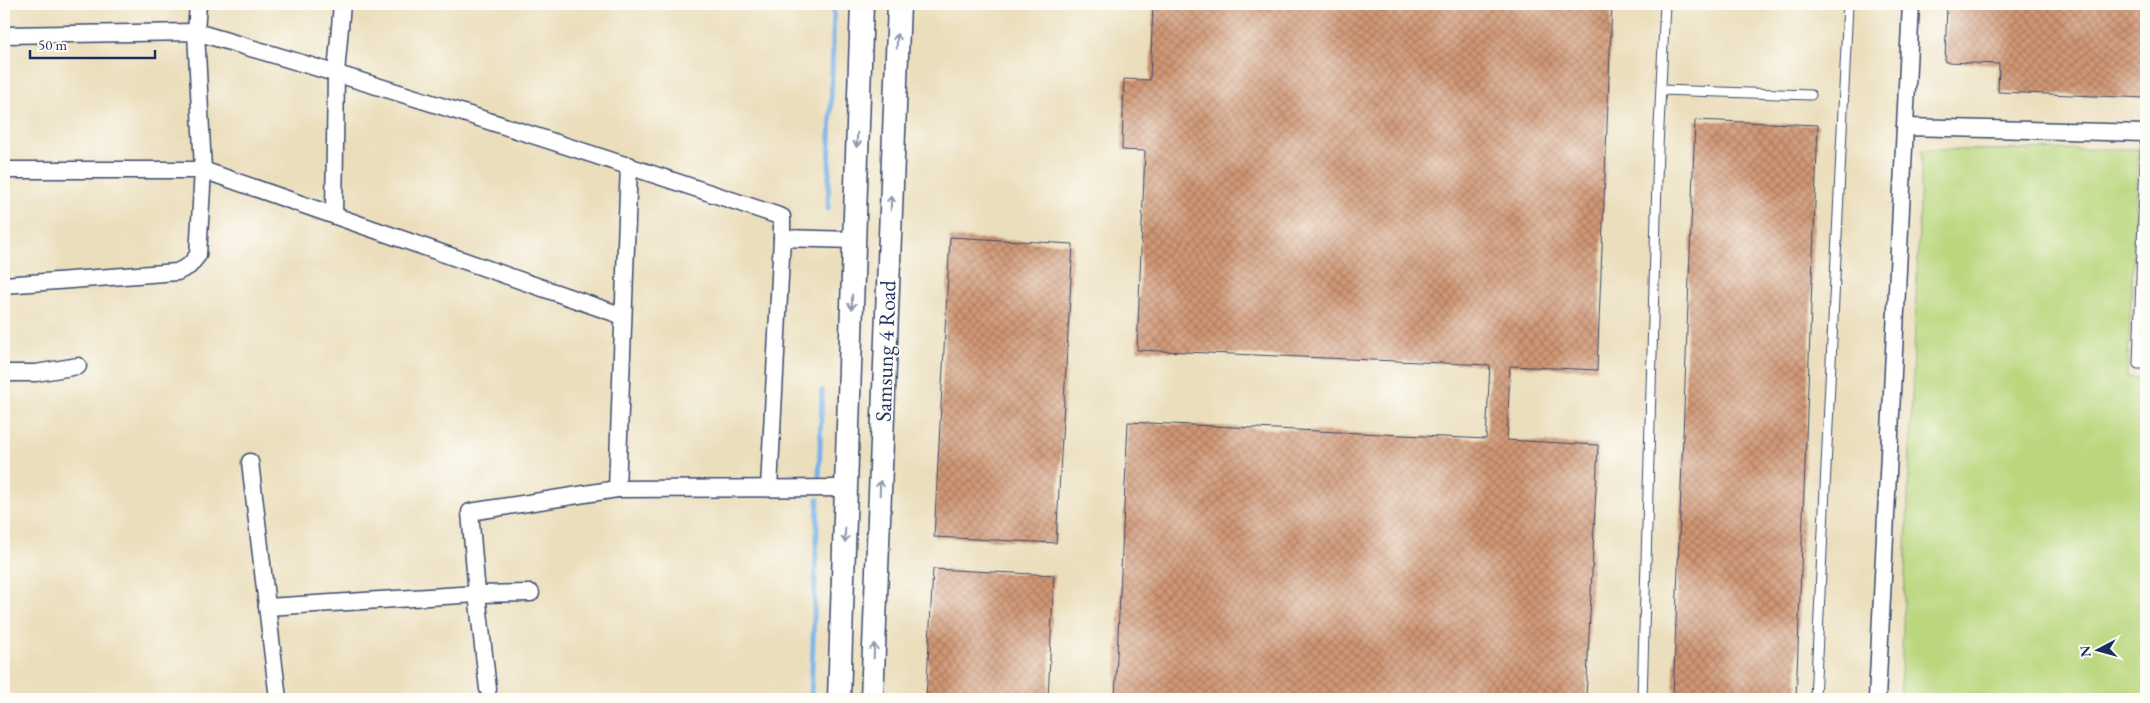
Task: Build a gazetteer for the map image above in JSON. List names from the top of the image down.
{
  "streets": {
    "main road": ["Samsung 4 Road"]
  },
  "scale_bar": "50 m",
  "north": "left"
}
